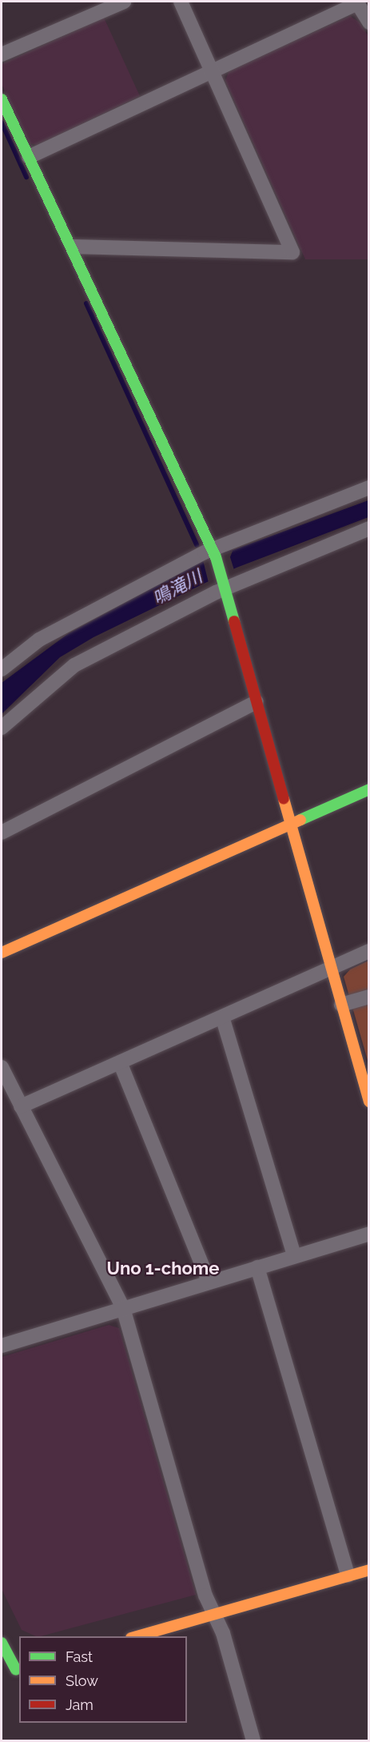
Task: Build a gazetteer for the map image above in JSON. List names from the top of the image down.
{
  "districts": ["Uno 1-chome"],
  "water": ["鳴滝川"],
  "legend": ["Fast", "Slow", "Jam"]
}
